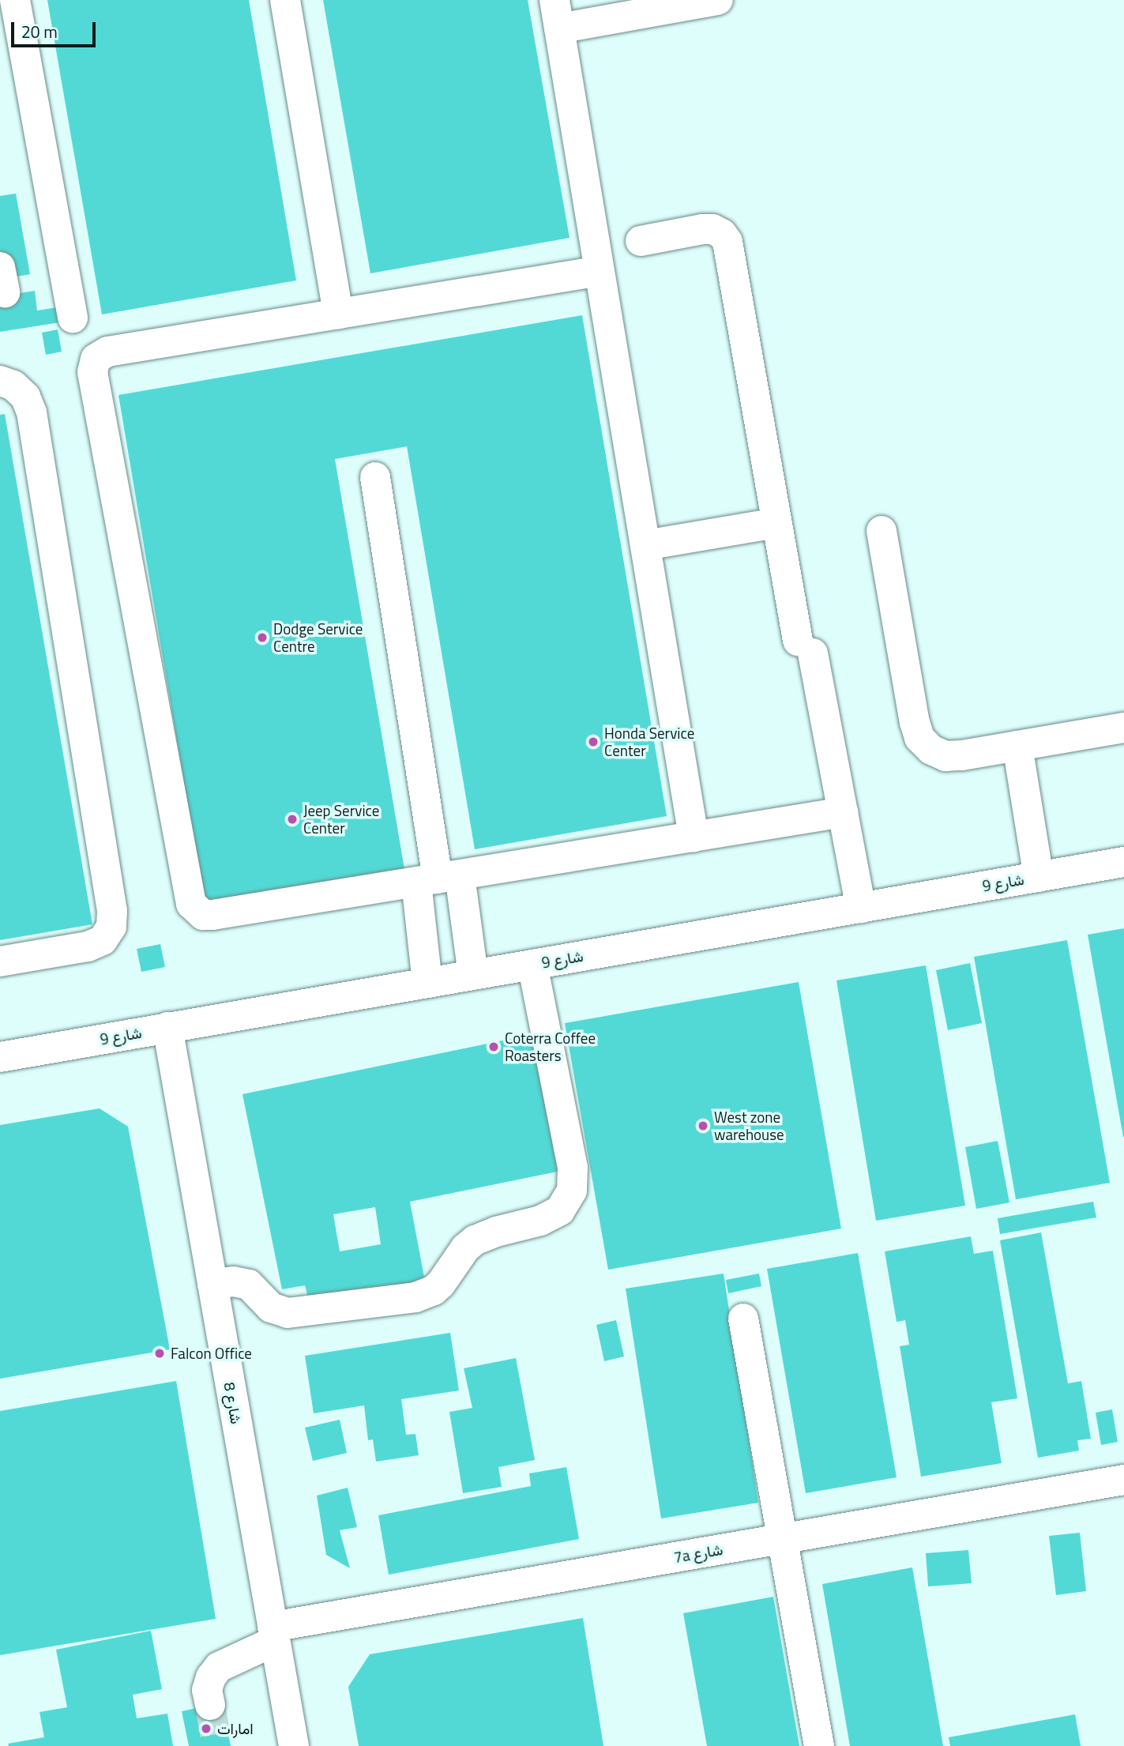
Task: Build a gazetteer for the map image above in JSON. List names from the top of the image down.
{
  "streets": {
    "street": ["شارع 9", "شارع 8", "7a شارع"]
  },
  "crossings": [
    ["شارع 9", "شارع 8"],
    ["شارع 8", "7a شارع"]
  ],
  "places": [
    "Dodge Service Centre",
    "Honda Service Center",
    "Jeep Service Center",
    "Coterra Coffee Roasters",
    "West zone warehouse",
    "Falcon Office",
    "امارات"
  ],
  "scale_bar": "20 m"
}
